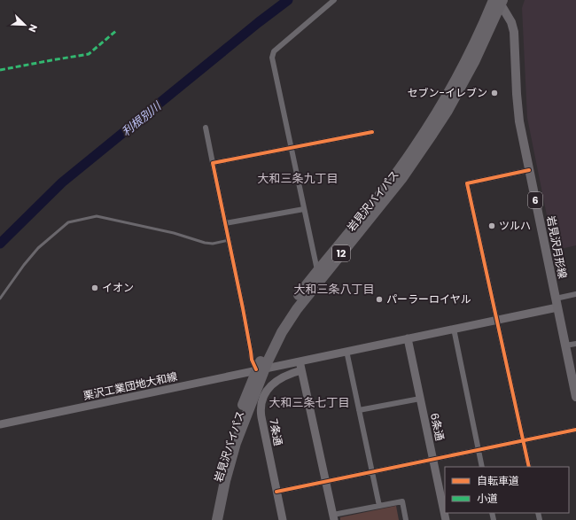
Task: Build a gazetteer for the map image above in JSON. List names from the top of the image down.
{
  "streets": {
    "highway": ["岩見沢バイパス", "12"],
    "main road": ["6", "岩見沢月形線"],
    "street": ["栗沢工業団地大和線", "6条通", "7条通"]
  },
  "crossings": [
    ["岩見沢バイパス", "岩見沢月形線"],
    ["岩見沢バイパス", "栗沢工業団地大和線"],
    ["岩見沢月形線", "栗沢工業団地大和線"],
    ["栗沢工業団地大和線", "6条通"]
  ],
  "districts": ["大和三条九丁目", "大和三条八丁目", "大和三条七丁目"],
  "water": ["利根別川"],
  "places": [
    "セブン-イレブン",
    "ツルハ",
    "イオン",
    "パーラーロイヤル"
  ],
  "legend": ["自転車道", "小道"],
  "north": "bottom right"
}
